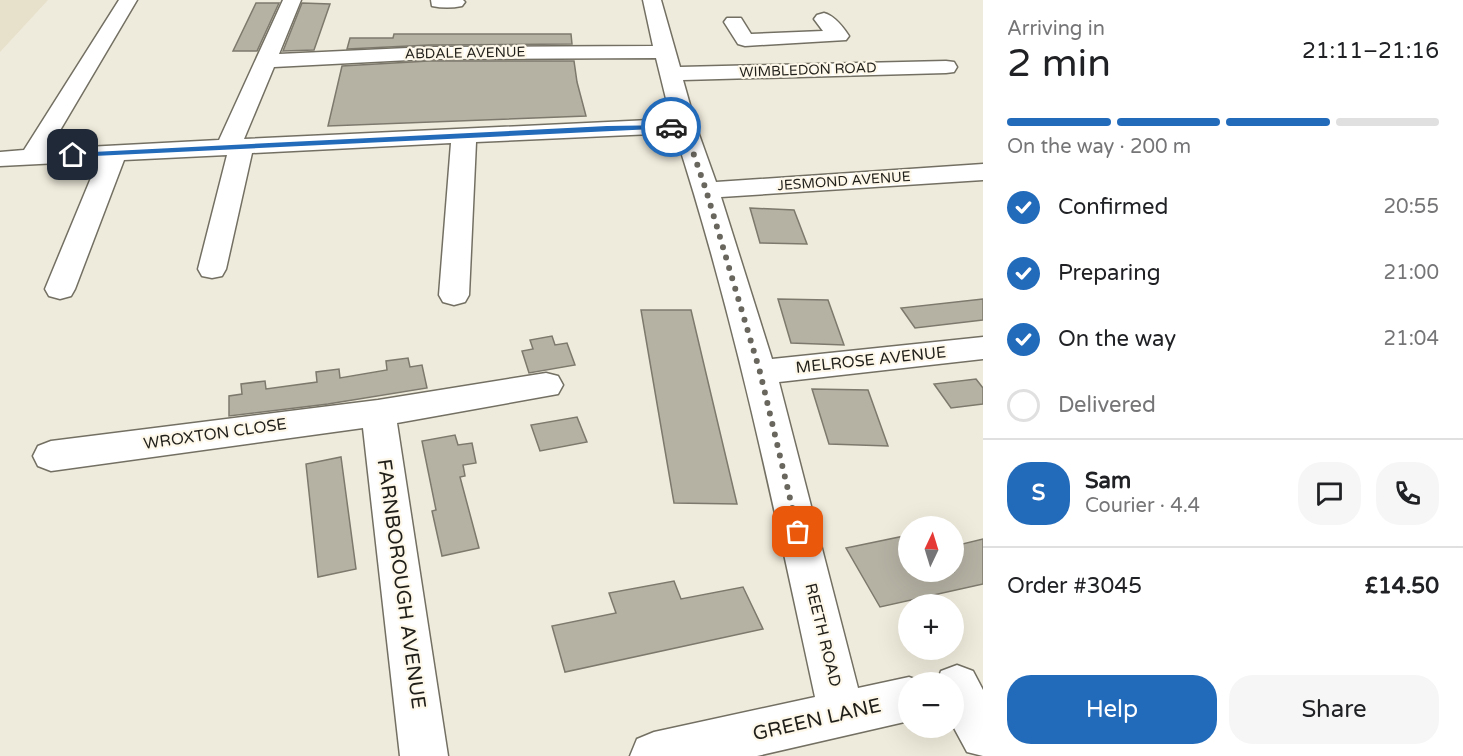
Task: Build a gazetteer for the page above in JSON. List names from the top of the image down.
{
  "streets": {
    "street": [
      "ABDALE AVENUE",
      "WIMBLEDON ROAD",
      "JESMOND AVENUE",
      "MELROSE AVENUE",
      "WROXTON CLOSE",
      "FARNBOROUGH AVENUE",
      "REETH ROAD",
      "GREEN LANE"
    ]
  },
  "crossings": [
    ["ABDALE AVENUE", "WIMBLEDON ROAD"],
    ["ABDALE AVENUE", "REETH ROAD"],
    ["WIMBLEDON ROAD", "REETH ROAD"],
    ["JESMOND AVENUE", "REETH ROAD"],
    ["MELROSE AVENUE", "REETH ROAD"],
    ["WROXTON CLOSE", "FARNBOROUGH AVENUE"],
    ["REETH ROAD", "GREEN LANE"]
  ],
  "north": "top",
  "page": {
    "heading": ["2 min", "Arriving in", "21:11–21:16"],
    "panel": [
      "Sam",
      "Courier · 4.4",
      "Order #3045",
      "£14.50"
    ],
    "bar": "On the way · 200 m",
    "list": [
      ["Confirmed", "20:55"],
      ["Preparing", "21:00"],
      ["On the way", "21:04"],
      "Delivered"
    ],
    "round": "S",
    "map_buttons": ["+", "−"],
    "buttons": ["Help", "Share"]
  }
}
